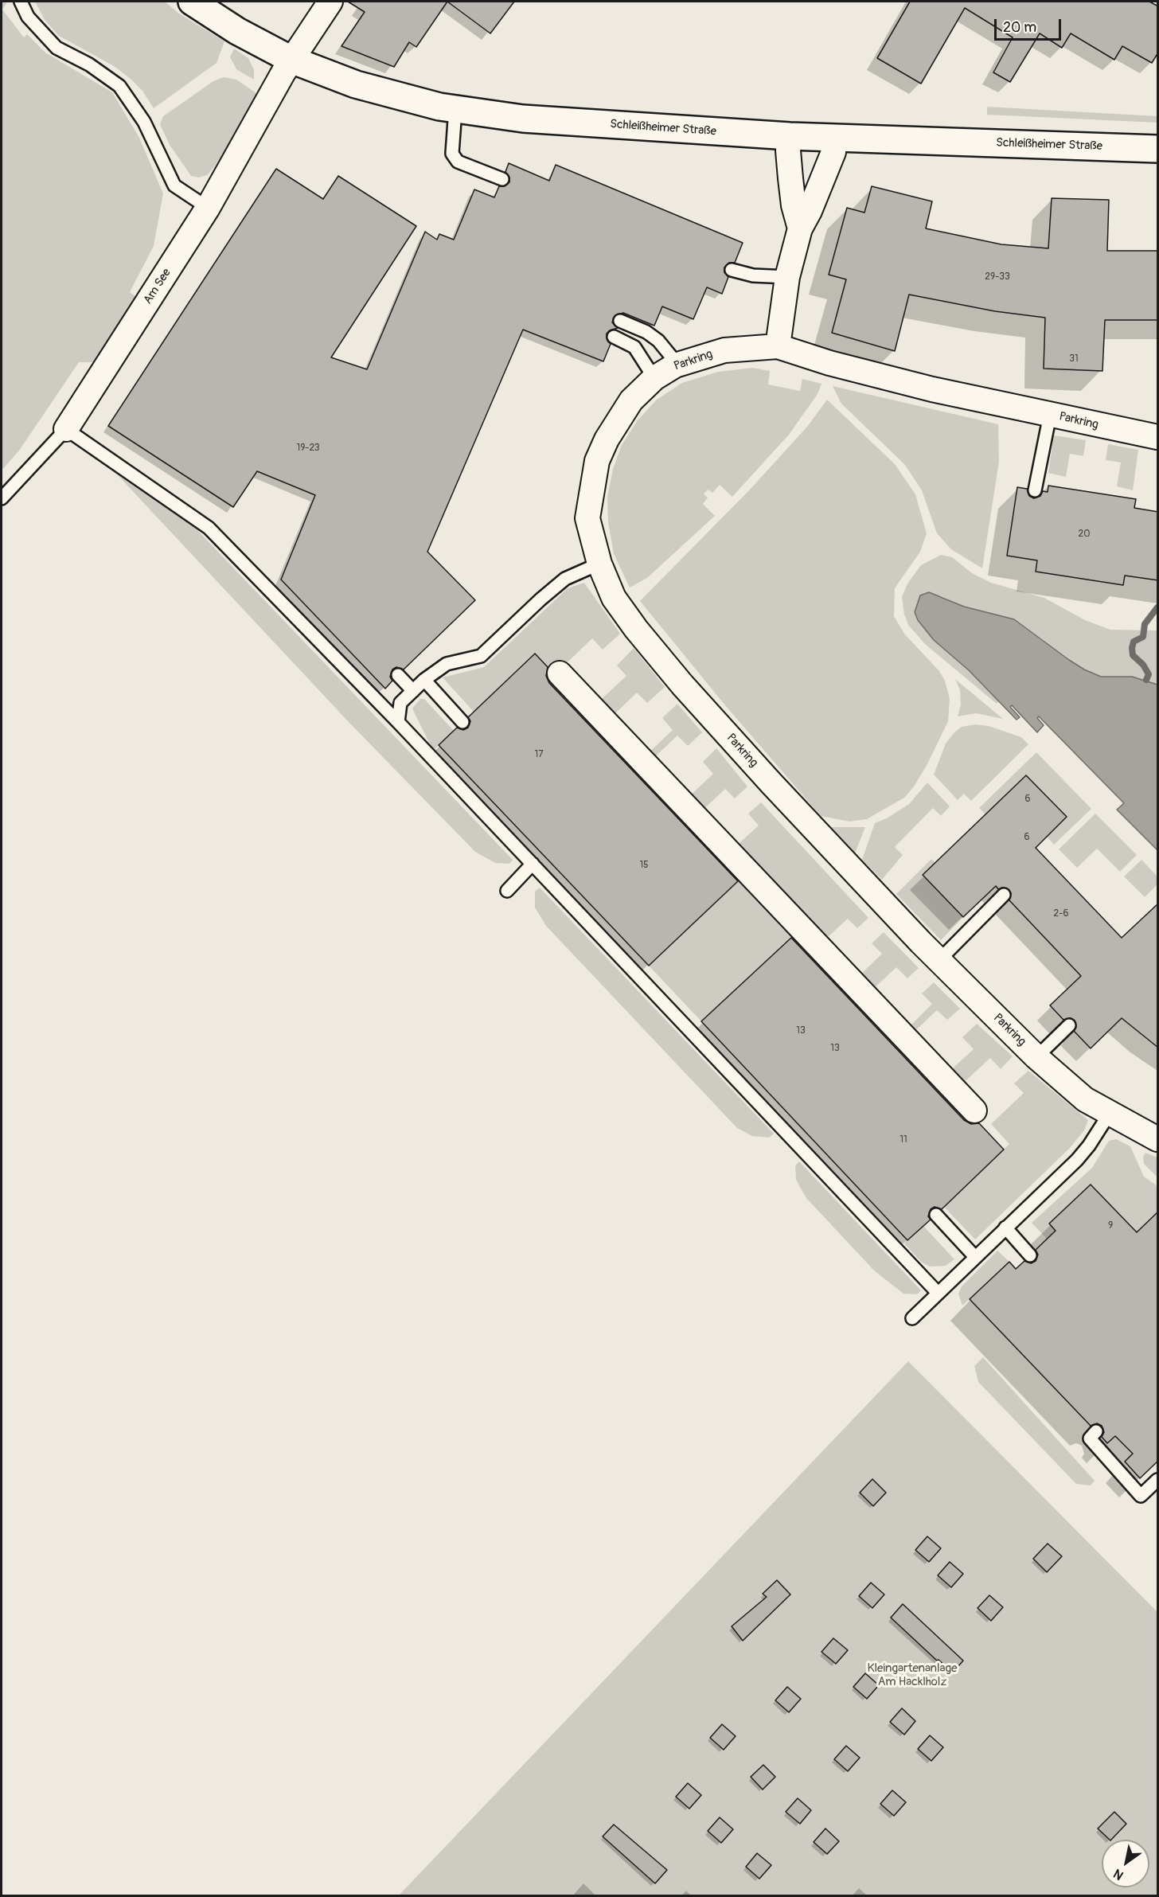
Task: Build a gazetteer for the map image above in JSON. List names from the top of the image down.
{
  "streets": {
    "street": ["Schleißheimer Straße", "Am See", "Parkring"]
  },
  "crossings": [
    ["Schleißheimer Straße", "Am See"]
  ],
  "parks": ["Kleingartenanlage Am Hacklholz"],
  "house_numbers": [
    "29-33",
    "31",
    "19-23",
    "20",
    "17",
    "6",
    "6",
    "15",
    "2-6",
    "13",
    "13",
    "11",
    "9"
  ],
  "scale_bar": "20 m",
  "north": "bottom left"
}
